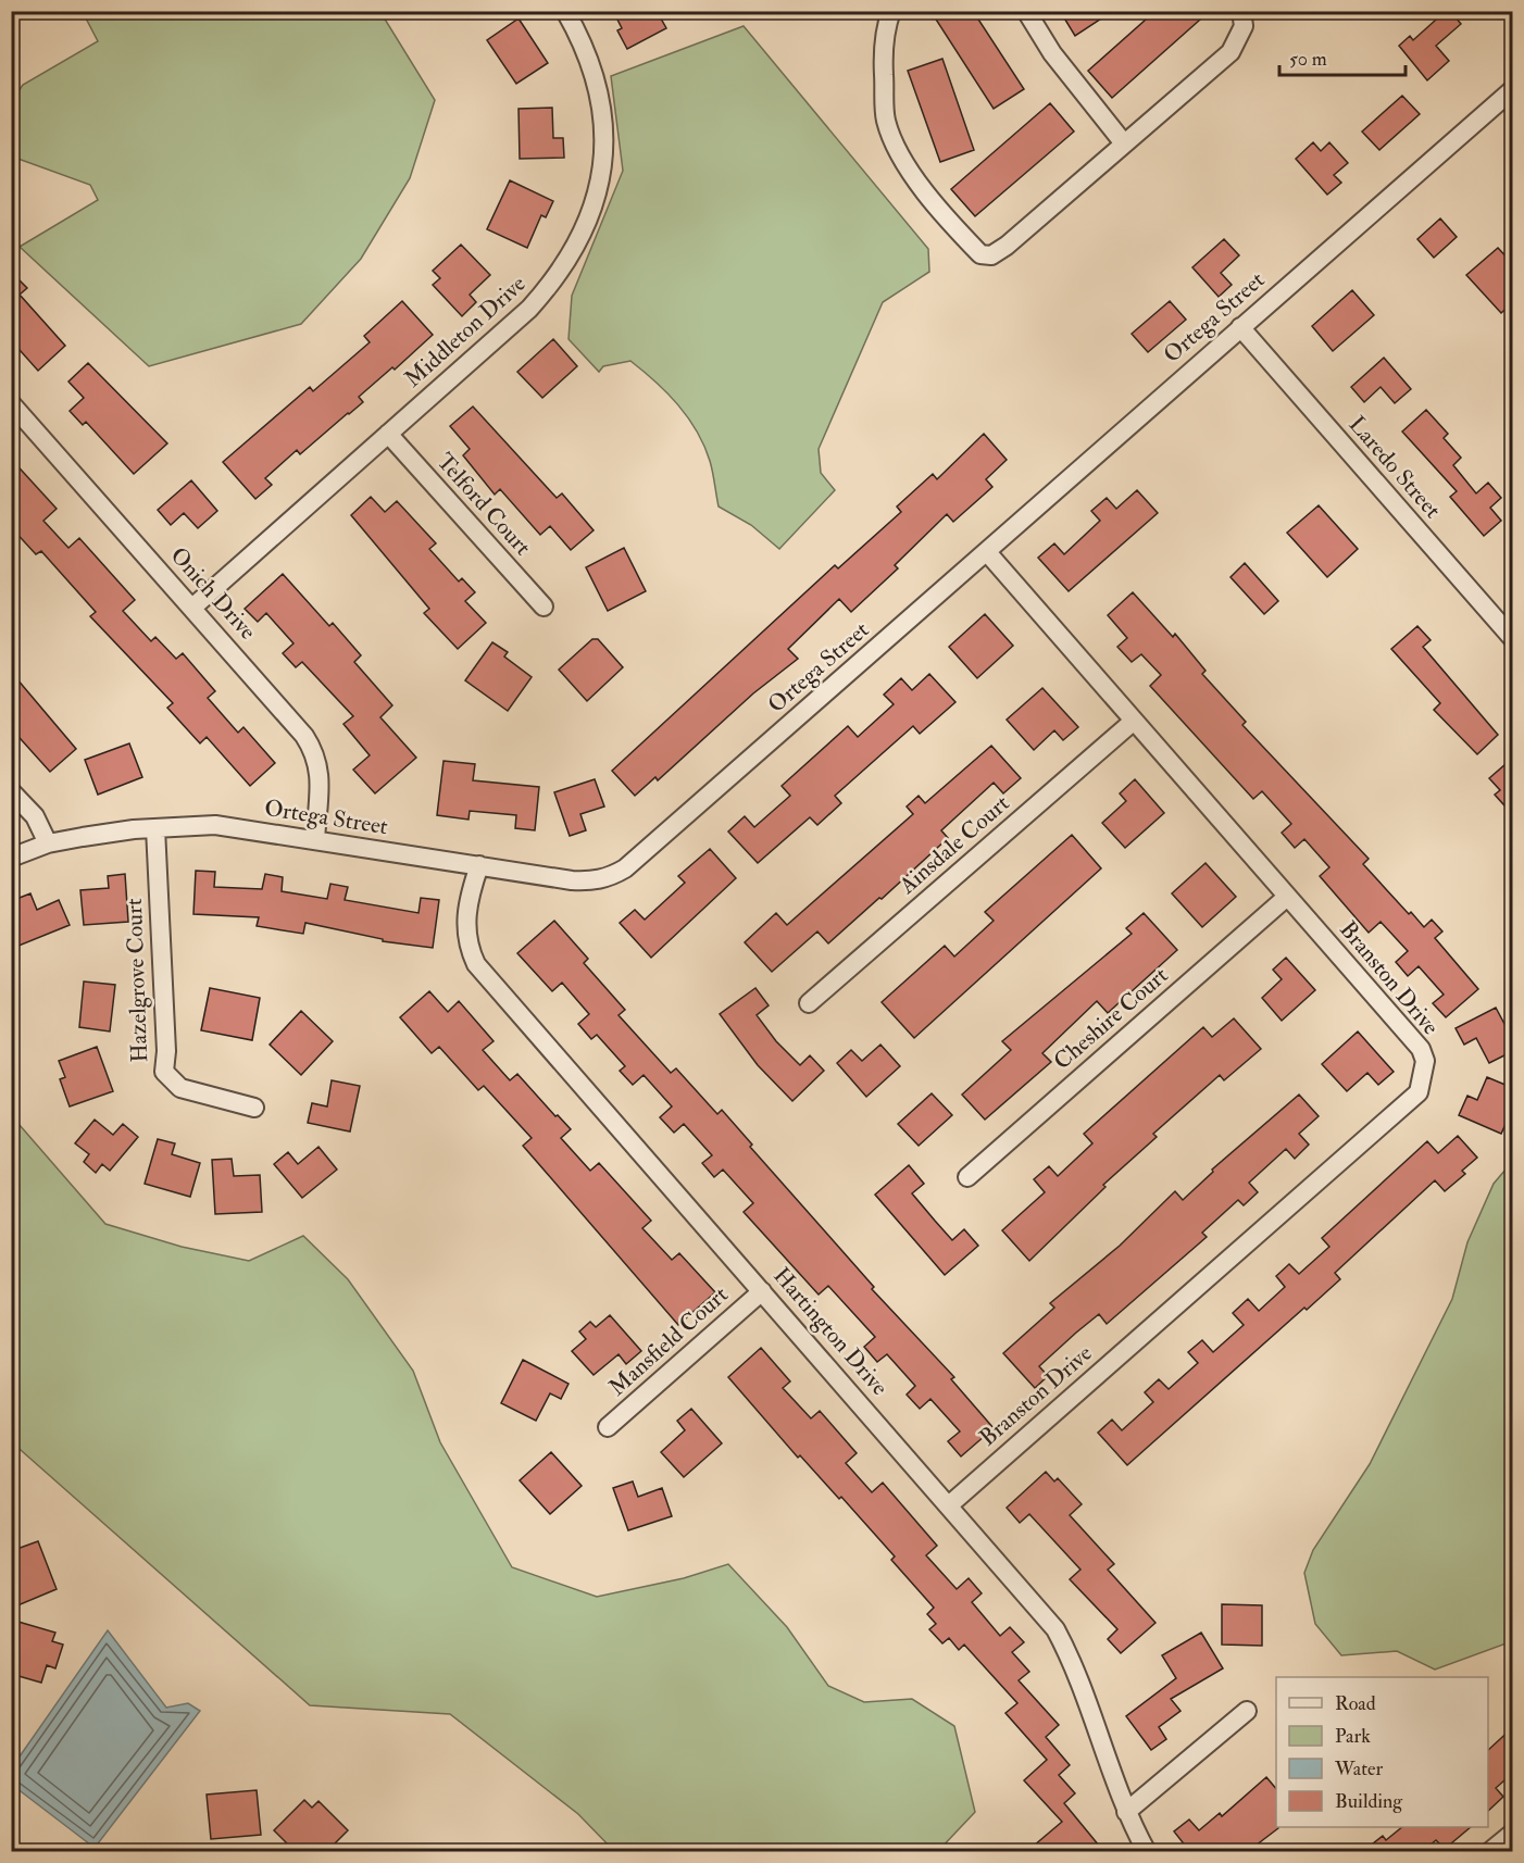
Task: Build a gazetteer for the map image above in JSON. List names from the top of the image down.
{
  "streets": {
    "street": [
      "Ortega Street",
      "Middleton Drive",
      "Laredo Street",
      "Telford Court",
      "Onich Drive",
      "Ainsdale Court",
      "Branston Drive",
      "Hazelgrove Court",
      "Cheshire Court",
      "Hartington Drive",
      "Mansfield Court"
    ]
  },
  "crossings": [
    ["Ortega Street", "Laredo Street"],
    ["Ortega Street", "Onich Drive"],
    ["Ortega Street", "Branston Drive"],
    ["Ortega Street", "Hazelgrove Court"],
    ["Ortega Street", "Hartington Drive"],
    ["Middleton Drive", "Telford Court"],
    ["Middleton Drive", "Onich Drive"],
    ["Ainsdale Court", "Branston Drive"],
    ["Branston Drive", "Cheshire Court"],
    ["Branston Drive", "Hartington Drive"],
    ["Hartington Drive", "Mansfield Court"]
  ],
  "legend": [
    "Road",
    "Park",
    "Water",
    "Building"
  ],
  "scale_bar": "50 m"
}
